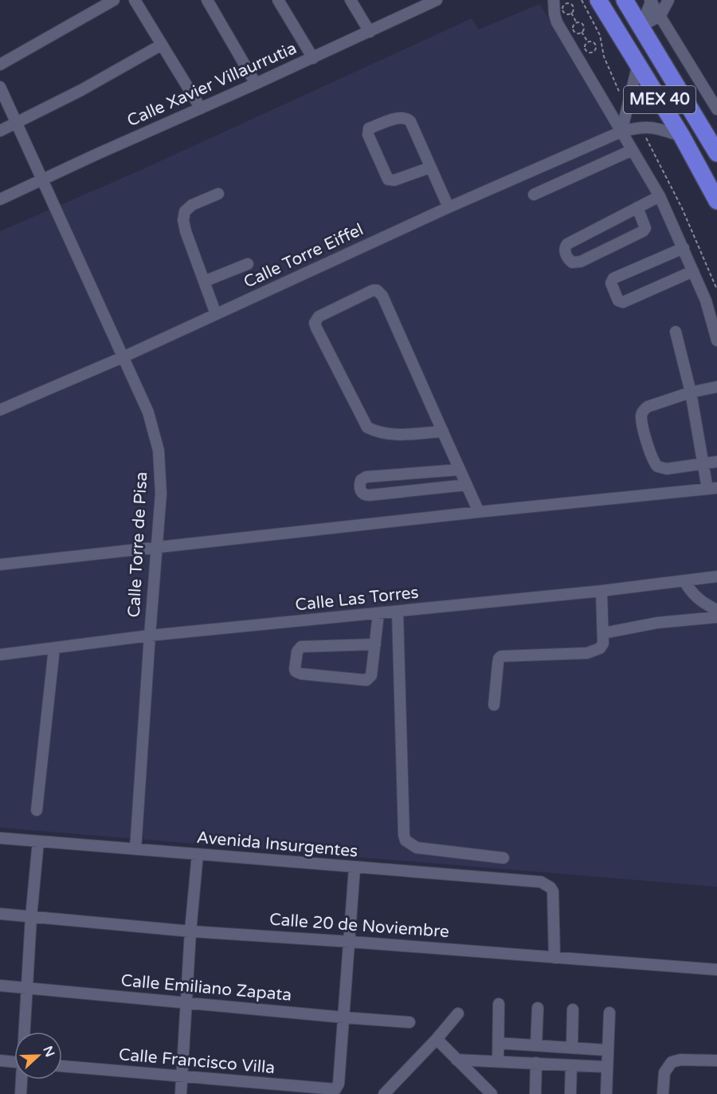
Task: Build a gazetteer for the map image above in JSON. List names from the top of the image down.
{
  "streets": {
    "highway": ["MEX 40"],
    "street": [
      "Calle Xavier Villaurrutia",
      "Calle Torre Eiffel",
      "Calle Torre de Pisa",
      "Calle Las Torres",
      "Avenida Insurgentes",
      "Calle 20 de Noviembre",
      "Calle Emiliano Zapata",
      "Calle Francisco Villa"
    ]
  },
  "crossings": [
    ["Calle Xavier Villaurrutia", "Calle Torre de Pisa"],
    ["MEX 40", "Calle Torre Eiffel"],
    ["Calle Torre Eiffel", "Calle Torre de Pisa"],
    ["Calle Torre de Pisa", "Calle Las Torres"],
    ["Calle Torre de Pisa", "Avenida Insurgentes"],
    ["Avenida Insurgentes", "Calle 20 de Noviembre"],
    ["Calle Emiliano Zapata", "Calle Francisco Villa"]
  ],
  "north": "right"
}
